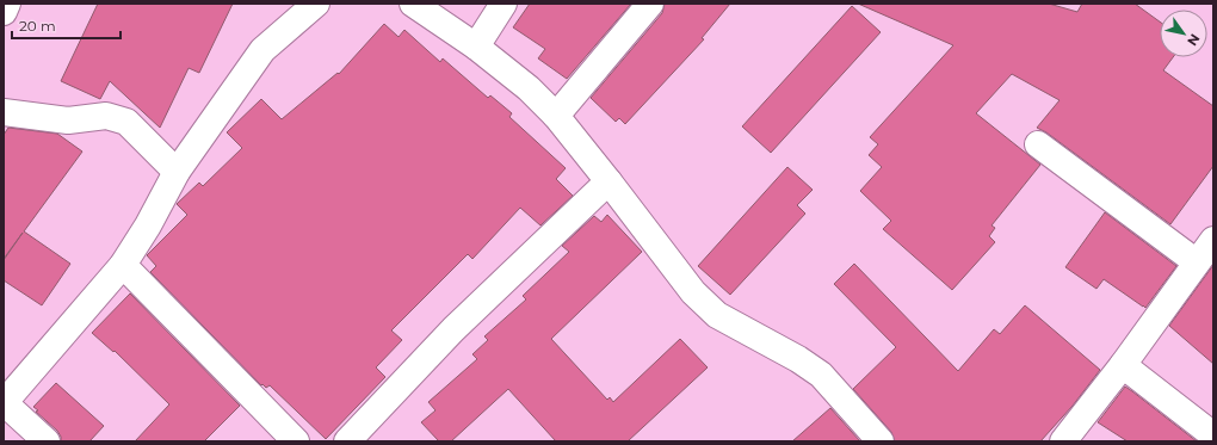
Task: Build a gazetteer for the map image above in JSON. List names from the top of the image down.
{
  "scale_bar": "20 m",
  "north": "bottom right"
}
